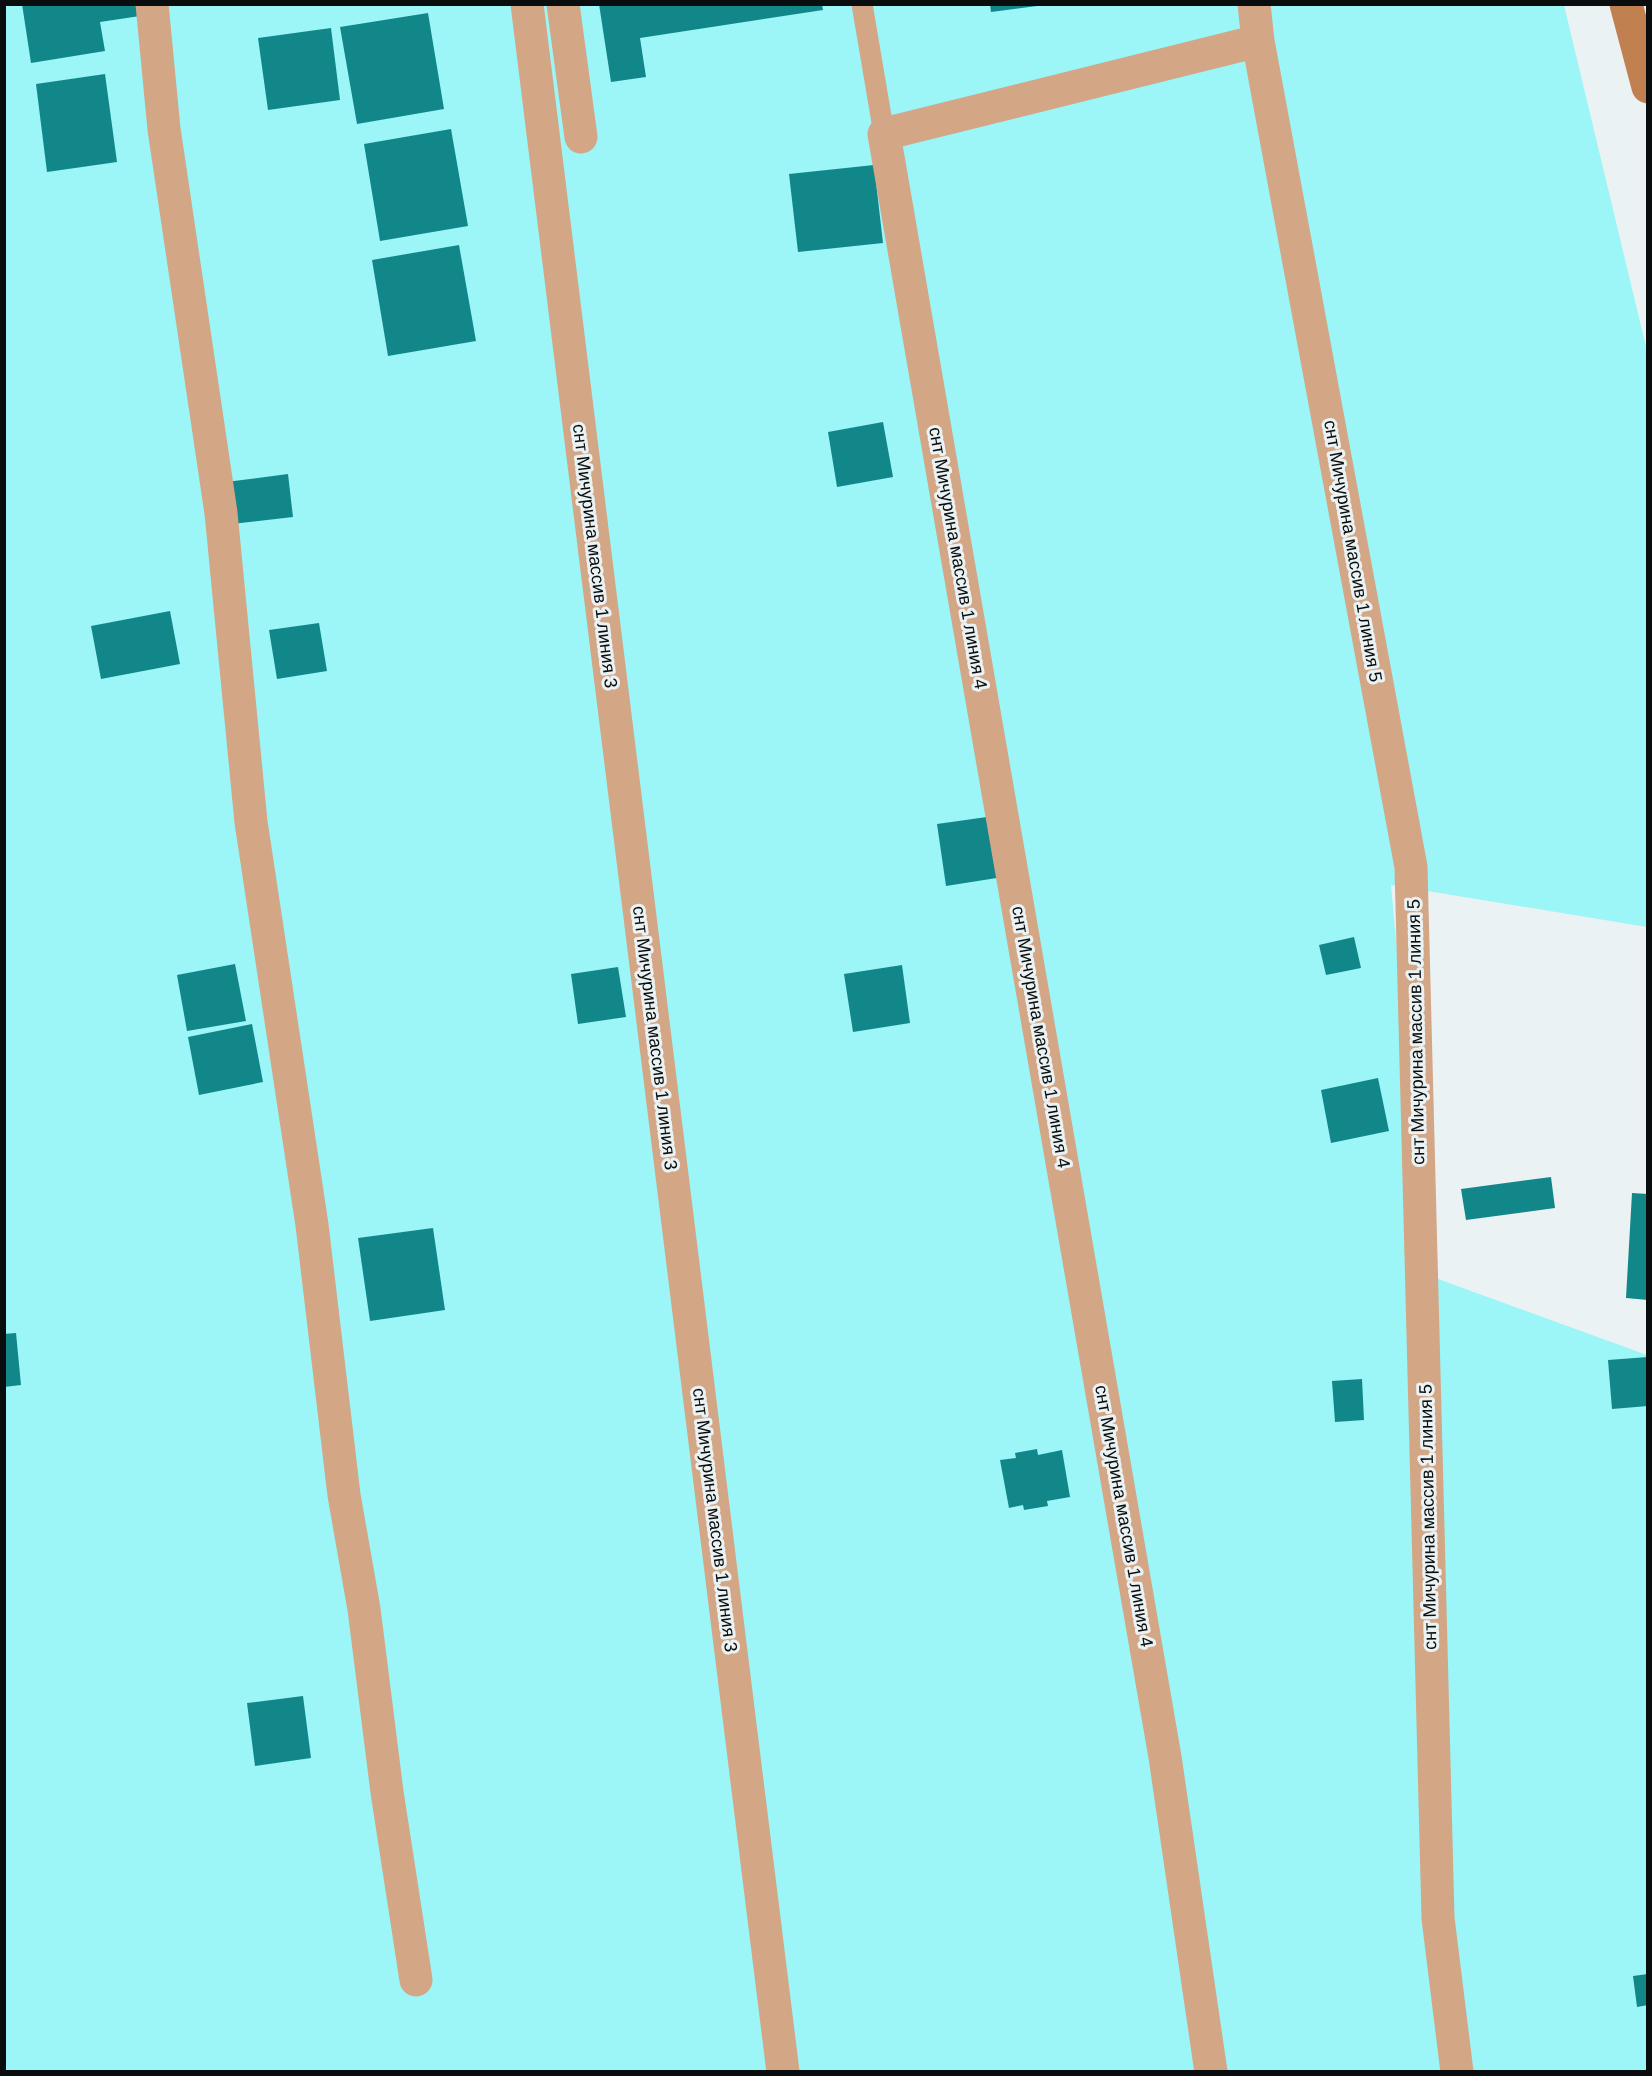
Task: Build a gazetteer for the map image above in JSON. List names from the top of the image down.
{
  "streets": {
    "street": ["снт Мичурина массив 1 линия 5", "снт Мичурина массив 1 линия 3", "снт Мичурина массив 1 линия 4"]
  }
}
